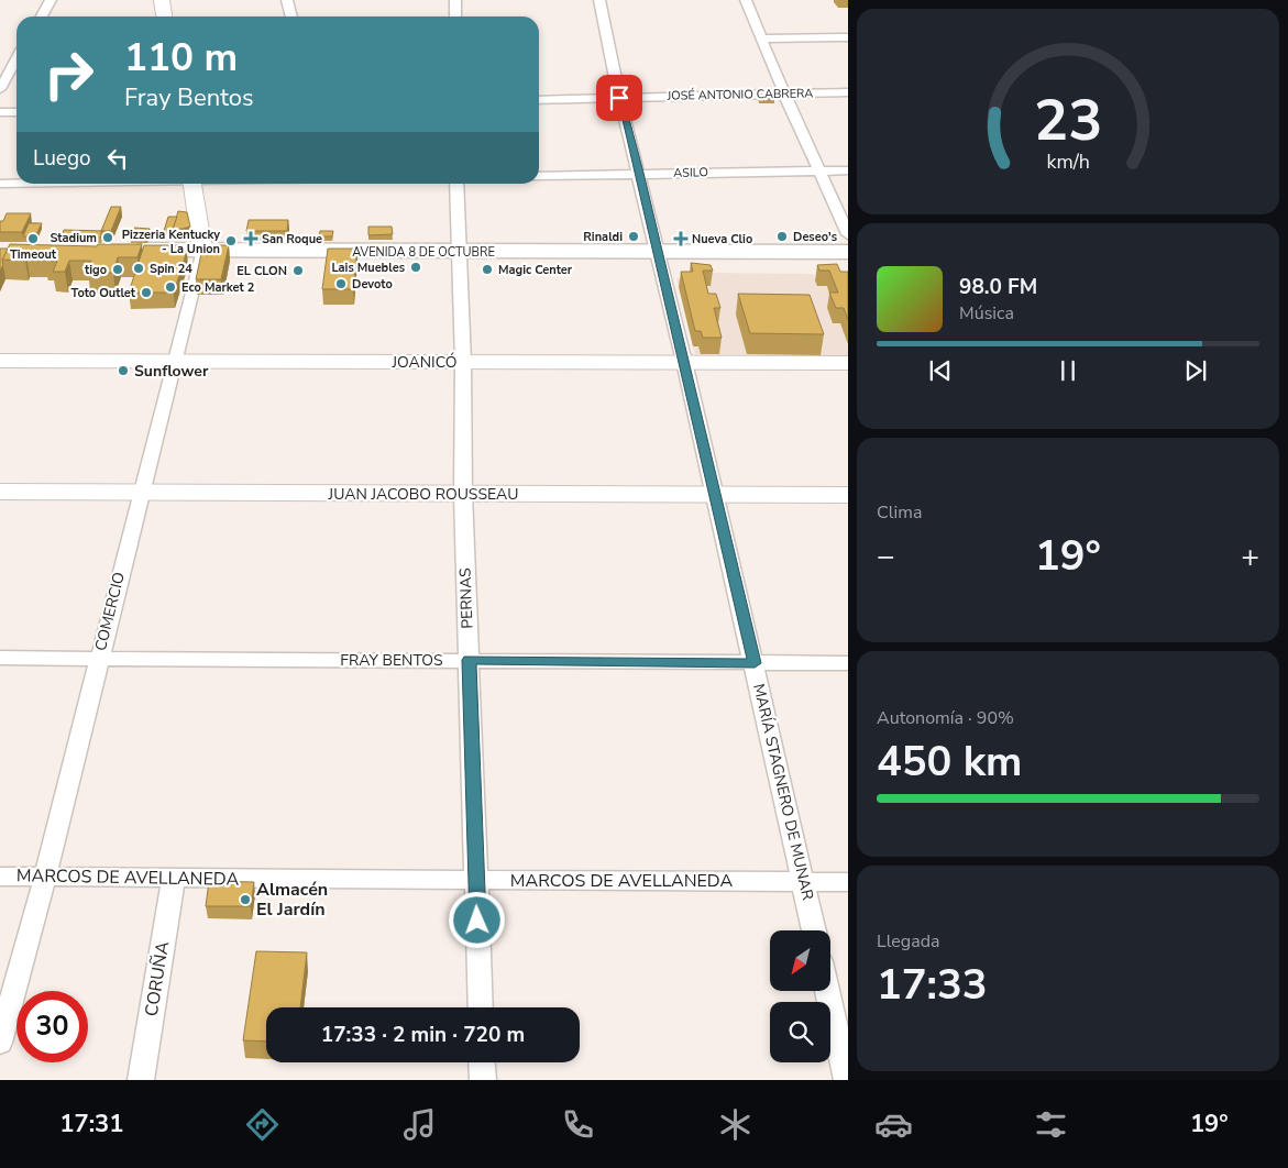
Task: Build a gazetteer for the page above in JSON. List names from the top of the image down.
{
  "streets": {
    "main road": ["AVENIDA 8 DE OCTUBRE"],
    "street": [
      "JOSÉ ANTONIO CABRERA",
      "ASILO",
      "JOANICÓ",
      "JUAN JACOBO ROUSSEAU",
      "PERNAS",
      "COMERCIO",
      "FRAY BENTOS",
      "MARÍA STAGNERO DE MUNAR",
      "MARCOS DE AVELLANEDA",
      "CORUÑA"
    ]
  },
  "crossings": [
    ["JOSÉ ANTONIO CABRERA", "MARÍA STAGNERO DE MUNAR"],
    ["ASILO", "MARÍA STAGNERO DE MUNAR"],
    ["AVENIDA 8 DE OCTUBRE", "PERNAS"],
    ["AVENIDA 8 DE OCTUBRE", "COMERCIO"],
    ["AVENIDA 8 DE OCTUBRE", "MARÍA STAGNERO DE MUNAR"],
    ["JOANICÓ", "PERNAS"],
    ["JOANICÓ", "COMERCIO"],
    ["JOANICÓ", "MARÍA STAGNERO DE MUNAR"],
    ["JUAN JACOBO ROUSSEAU", "PERNAS"],
    ["JUAN JACOBO ROUSSEAU", "COMERCIO"],
    ["JUAN JACOBO ROUSSEAU", "MARÍA STAGNERO DE MUNAR"],
    ["PERNAS", "FRAY BENTOS"],
    ["PERNAS", "MARCOS DE AVELLANEDA"],
    ["COMERCIO", "FRAY BENTOS"],
    ["COMERCIO", "MARCOS DE AVELLANEDA"],
    ["FRAY BENTOS", "MARÍA STAGNERO DE MUNAR"],
    ["MARÍA STAGNERO DE MUNAR", "MARCOS DE AVELLANEDA"],
    ["MARCOS DE AVELLANEDA", "CORUÑA"]
  ],
  "places": {
    "other": [
      "Rinaldi",
      "Deseo's",
      "Stadium",
      "Timeout",
      "Pizzeria Kentucky - La Union",
      "Lais Muebles",
      "Spin 24",
      "tigo",
      "Magic Center",
      "EL CLON",
      "Devoto",
      "Eco Market 2",
      "Toto Outlet",
      "Sunflower",
      "Almacén El Jardín"
    ],
    "health": ["San Roque", "Nueva Clio"]
  },
  "north": "bottom left",
  "page": {
    "turn": ["110 m", "Fray Bentos"],
    "then": "Luego",
    "song": ["98.0 FM", "Música"],
    "tile": [
      "Clima",
      ["Autonomía · 90%", "450 km"],
      ["Llegada", "17:33"]
    ],
    "heat": ["−", "19°", "+"],
    "limit": "30",
    "trip": "17:33 · 2 min · 720 m",
    "tabs": ["17:31", "19°"],
    "gauge": ["23", "km/h"]
  }
}
